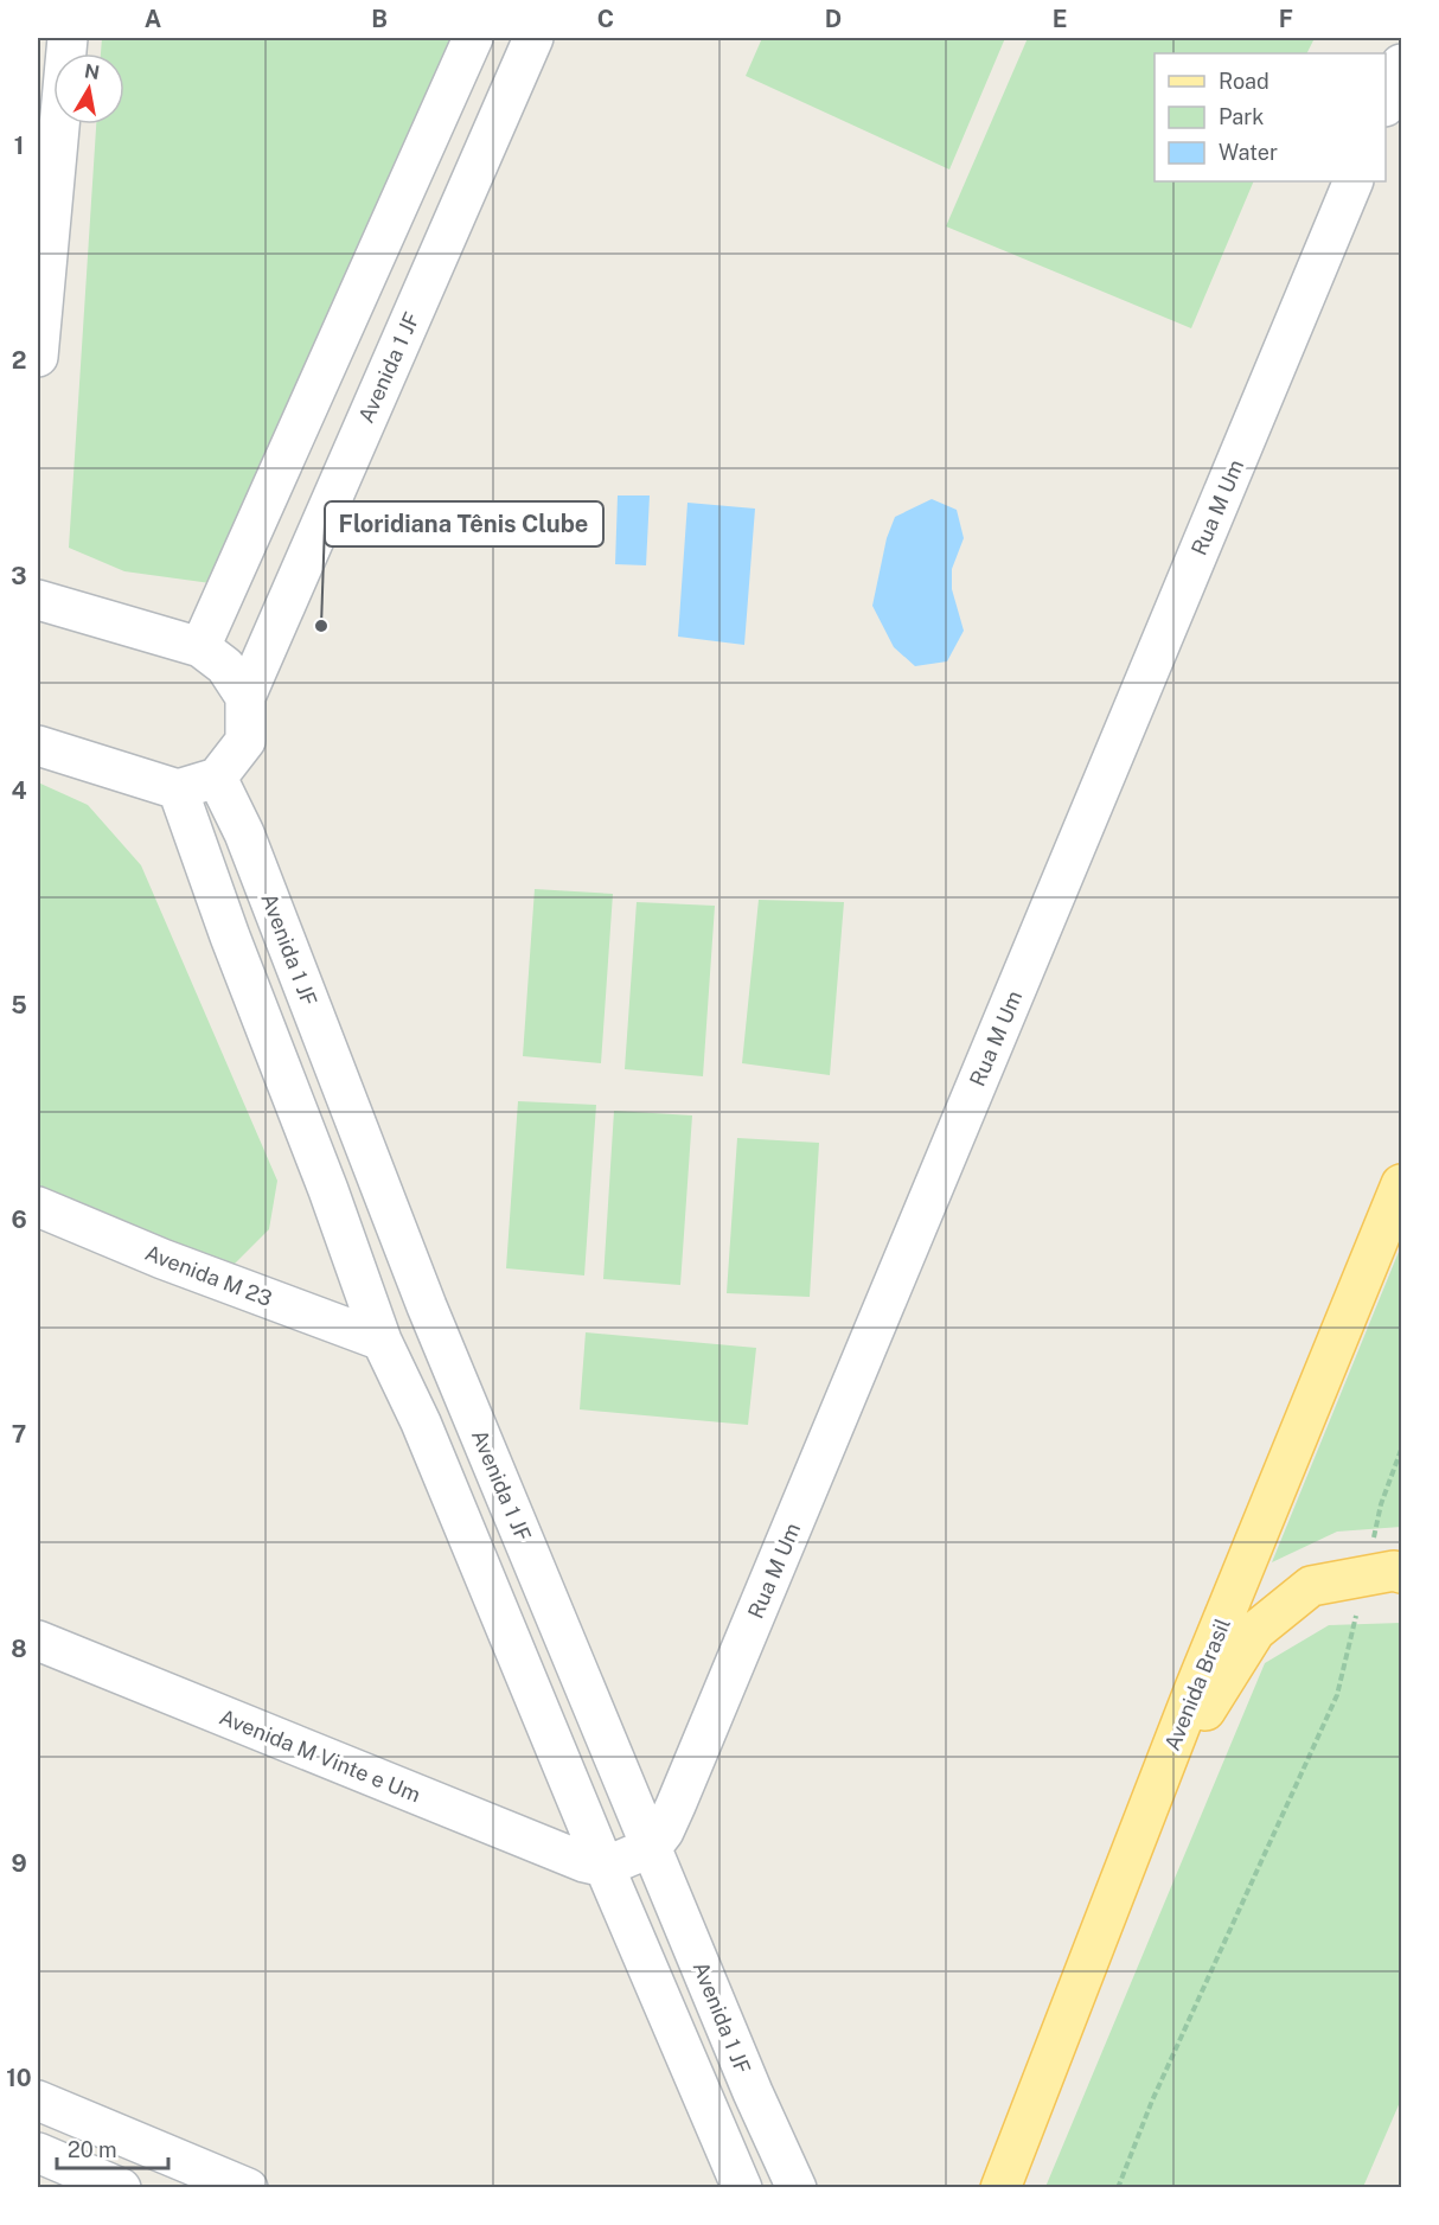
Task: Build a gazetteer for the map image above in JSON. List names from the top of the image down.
{
  "streets": {
    "main road": ["Avenida Brasil"],
    "street": [
      "Avenida 1 JF",
      "Rua M Um",
      "Avenida M 23",
      "Avenida M Vinte e Um"
    ]
  },
  "crossings": [
    ["Avenida 1 JF", "Rua M Um"]
  ],
  "places": ["Floridiana Tênis Clube"],
  "legend": ["Road", "Park", "Water"],
  "scale_bar": "20 m",
  "north": "top",
  "grid": {
    "columns": [
      "A",
      "B",
      "C",
      "D",
      "E",
      "F"
    ],
    "rows": [
      "1",
      "2",
      "3",
      "4",
      "5",
      "6",
      "7",
      "8",
      "9",
      "10"
    ]
  }
}
